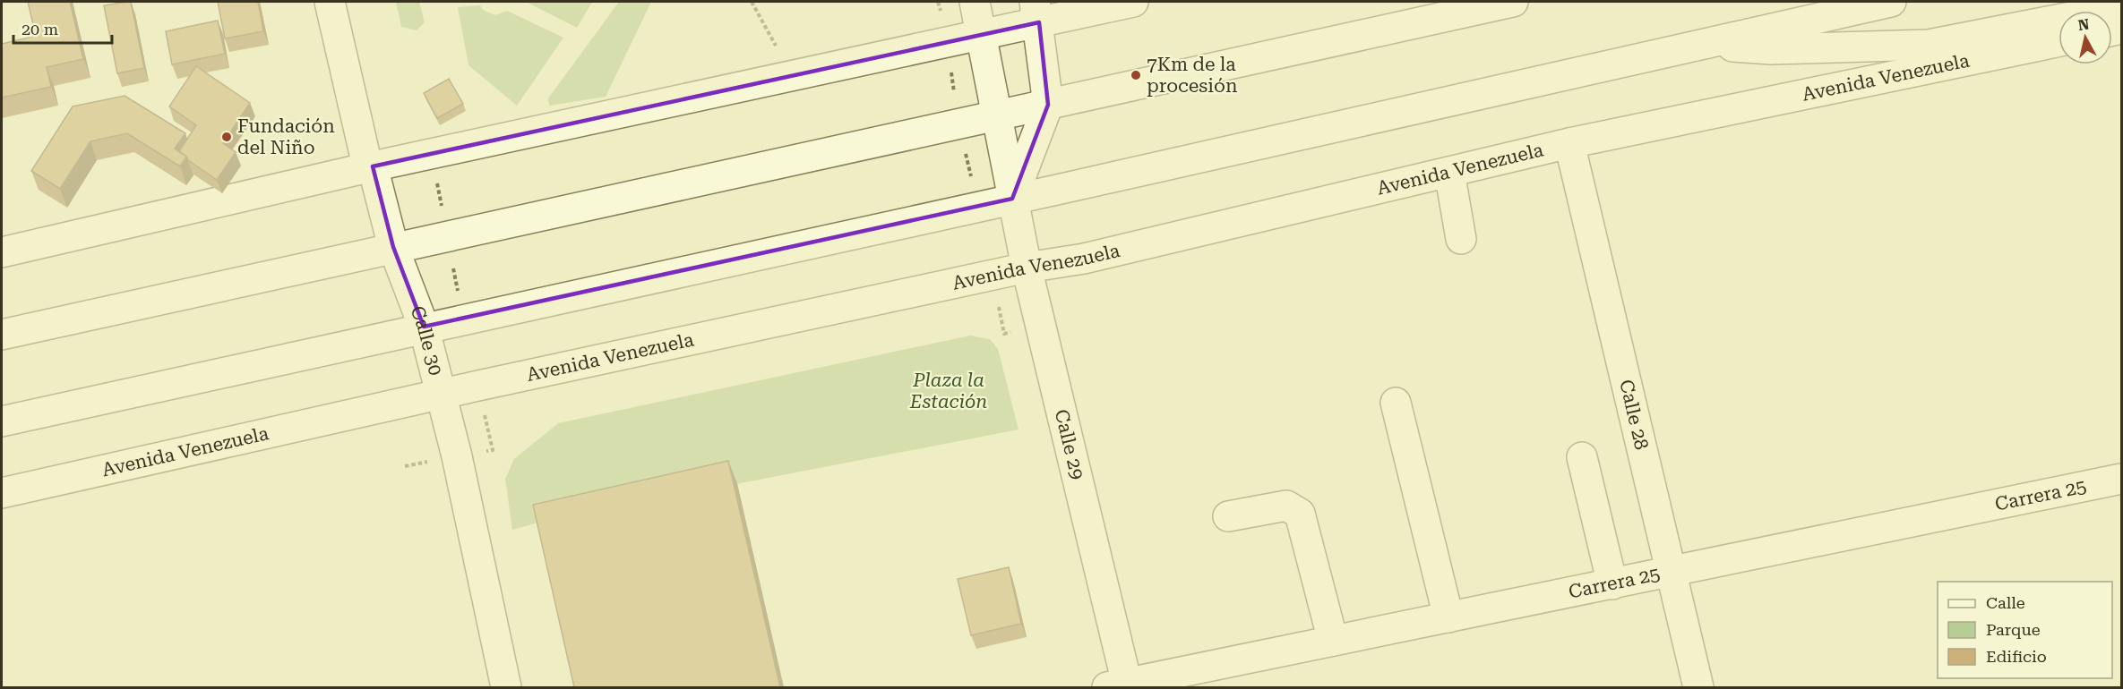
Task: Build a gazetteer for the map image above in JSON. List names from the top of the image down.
{
  "streets": {
    "street": [
      "Avenida Venezuela",
      "Calle 30",
      "Calle 28",
      "Calle 29",
      "Carrera 25"
    ]
  },
  "crossings": [
    ["Avenida Venezuela", "Calle 30"],
    ["Avenida Venezuela", "Calle 28"],
    ["Avenida Venezuela", "Calle 29"],
    ["Calle 28", "Carrera 25"],
    ["Calle 29", "Carrera 25"]
  ],
  "parks": ["Plaza la Estación"],
  "places": ["7Km de la procesión", "Fundación del Niño"],
  "legend": ["Calle", "Parque", "Edificio"],
  "scale_bar": "20 m",
  "north": "top"
}
